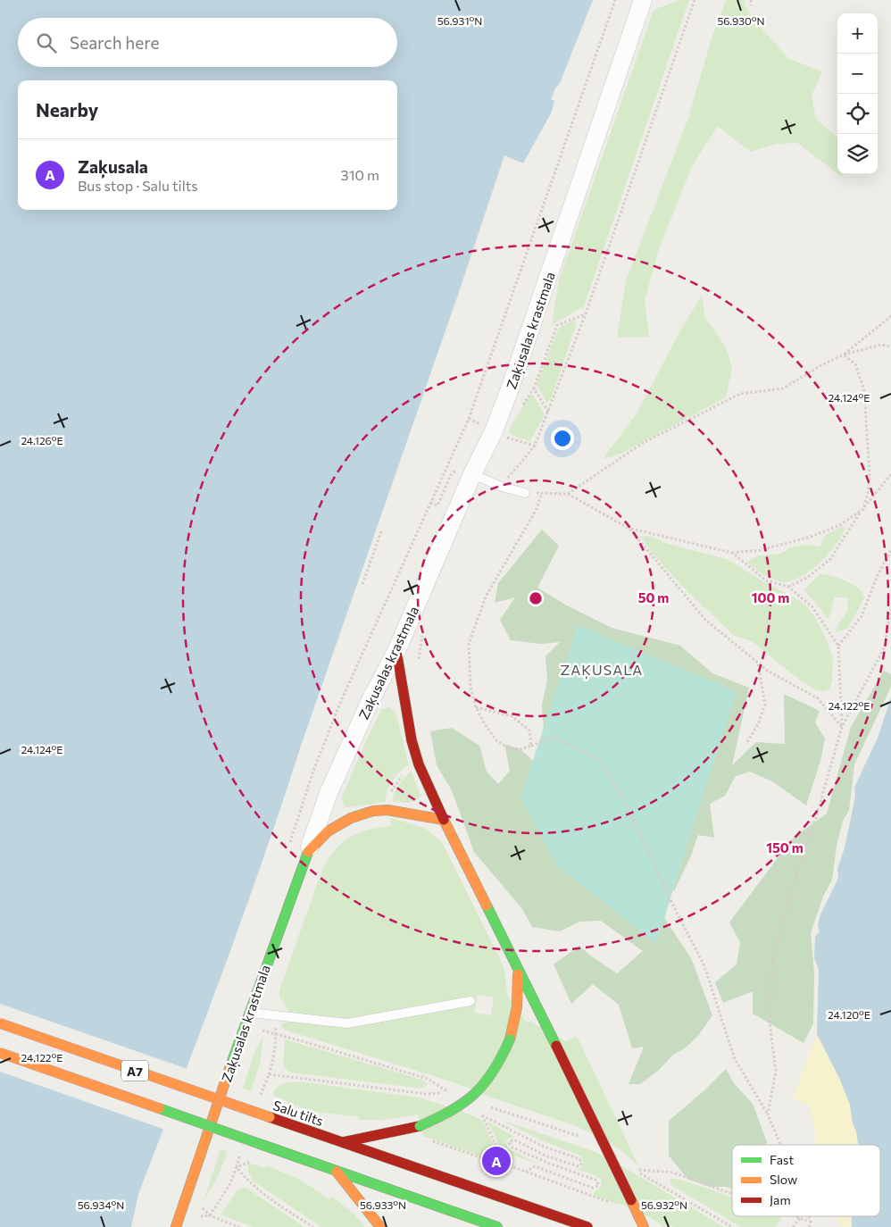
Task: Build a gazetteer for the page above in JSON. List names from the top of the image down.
{
  "streets": {
    "main road": ["Zaķusalas krastmala", "A7", "Salu tilts"]
  },
  "districts": ["ZAĶUSALA"],
  "legend": ["Fast", "Slow", "Jam"],
  "page": {
    "map_buttons": ["+", "−"],
    "search": "Search here",
    "heading": "Nearby",
    "list": [
      {
        "mark": "A",
        "name": "Zaķusala",
        "note": "Bus stop · Salu tilts",
        "value": "310 m"
      }
    ],
    "pins": "A"
  },
  "coordinates": [
    "56.931°N",
    "56.930°N",
    "24.124°E",
    "24.126°E",
    "24.122°E",
    "24.120°E",
    "56.934°N",
    "56.933°N",
    "56.932°N"
  ],
  "rings": ["50 m", "100 m", "150 m"]
}
